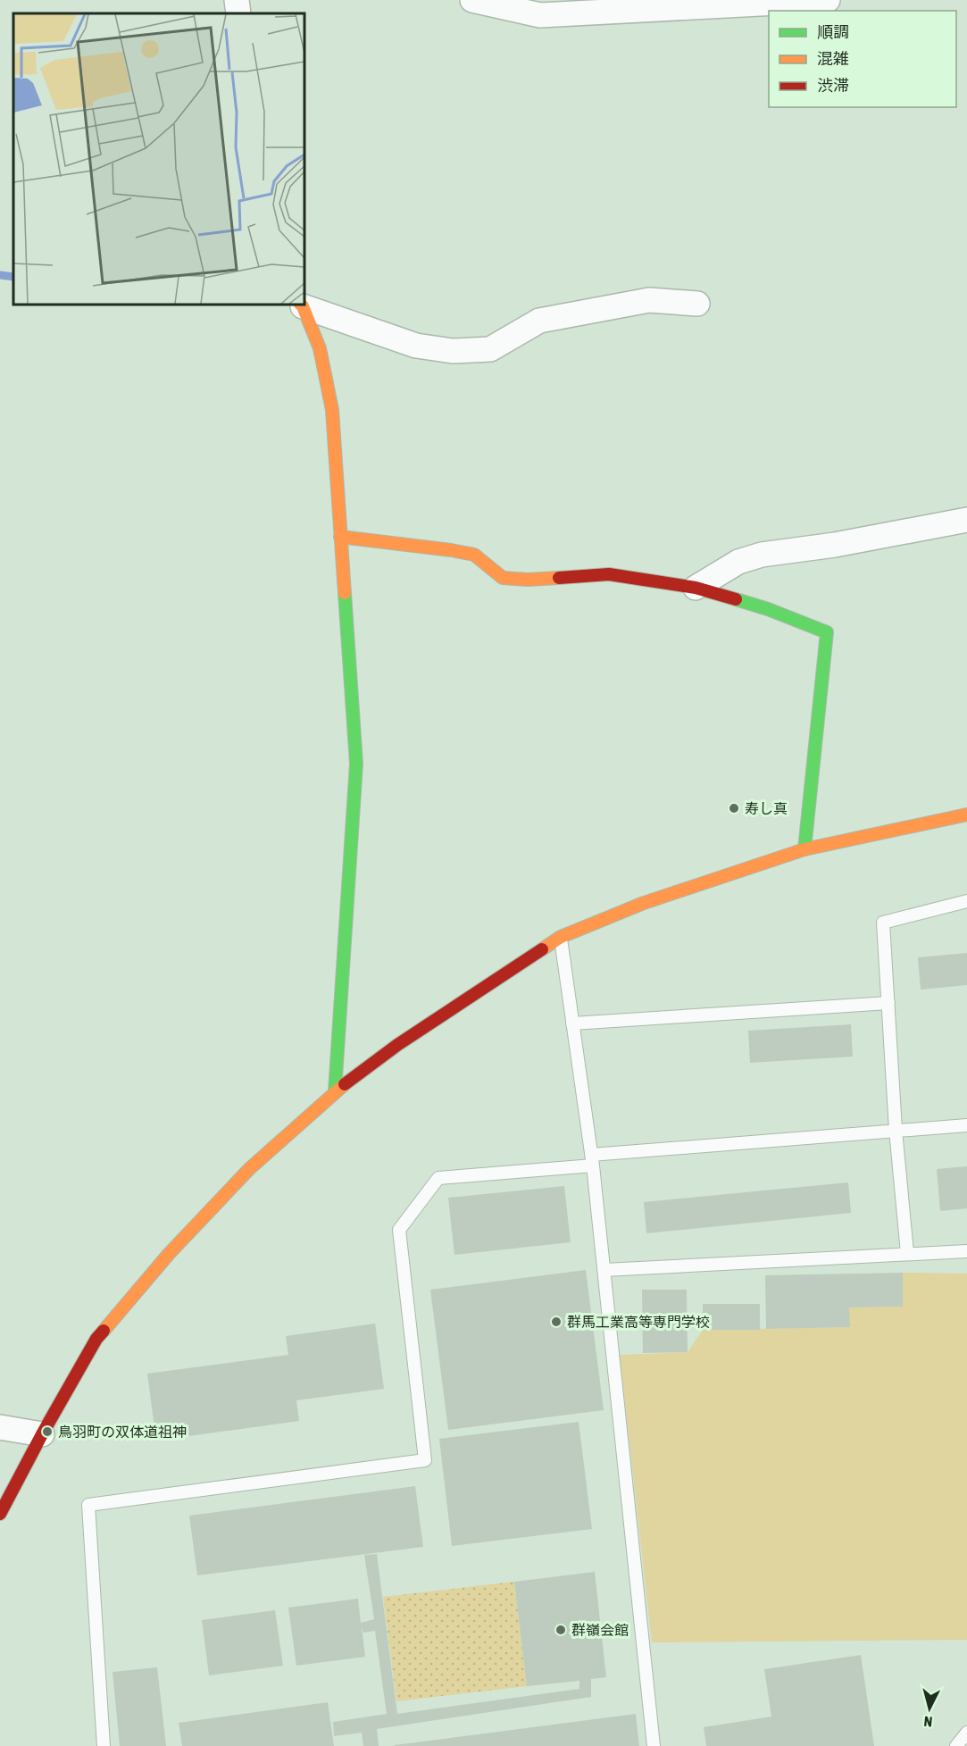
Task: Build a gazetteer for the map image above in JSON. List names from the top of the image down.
{
  "places": [
    "寿し真",
    "群馬工業高等専門学校",
    "鳥羽町の双体道祖神",
    "群嶺会館"
  ],
  "legend": ["順調", "混雑", "渋滞"],
  "north": "bottom"
}
